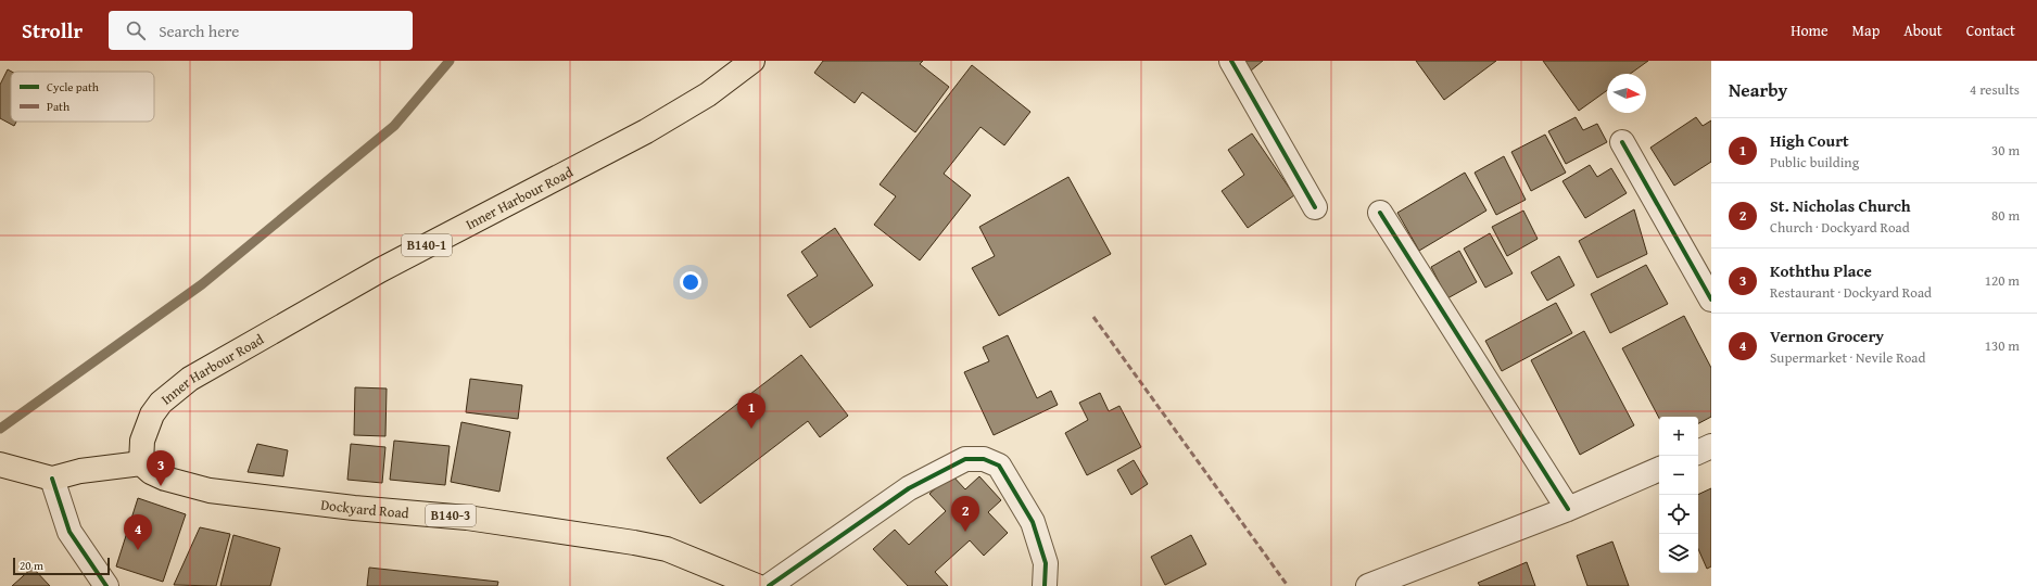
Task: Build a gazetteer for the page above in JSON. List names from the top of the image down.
{
  "streets": {
    "main road": [
      "Inner Harbour Road",
      "B140-1",
      "Dockyard Road",
      "B140-3"
    ]
  },
  "crossings": [
    ["Inner Harbour Road", "Dockyard Road"]
  ],
  "legend": ["Cycle path", "Path"],
  "scale_bar": "20 m",
  "north": "right",
  "page": {
    "header": "Strollr",
    "search": "Search here",
    "nav": [
      "Home",
      "Map",
      "About",
      "Contact"
    ],
    "heading": ["Nearby", "4 results"],
    "list": [
      {
        "mark": "1",
        "name": "High Court",
        "note": "Public building",
        "value": "30 m"
      },
      {
        "mark": "2",
        "name": "St. Nicholas Church",
        "note": "Church · Dockyard Road",
        "value": "80 m"
      },
      {
        "mark": "3",
        "name": "Koththu Place",
        "note": "Restaurant · Dockyard Road",
        "value": "120 m"
      },
      {
        "mark": "4",
        "name": "Vernon Grocery",
        "note": "Supermarket · Nevile Road",
        "value": "130 m"
      }
    ],
    "pins": [
      "1",
      "3",
      "2",
      "4"
    ],
    "map_buttons": ["+", "−"],
    "scale": "20 m"
  }
}
